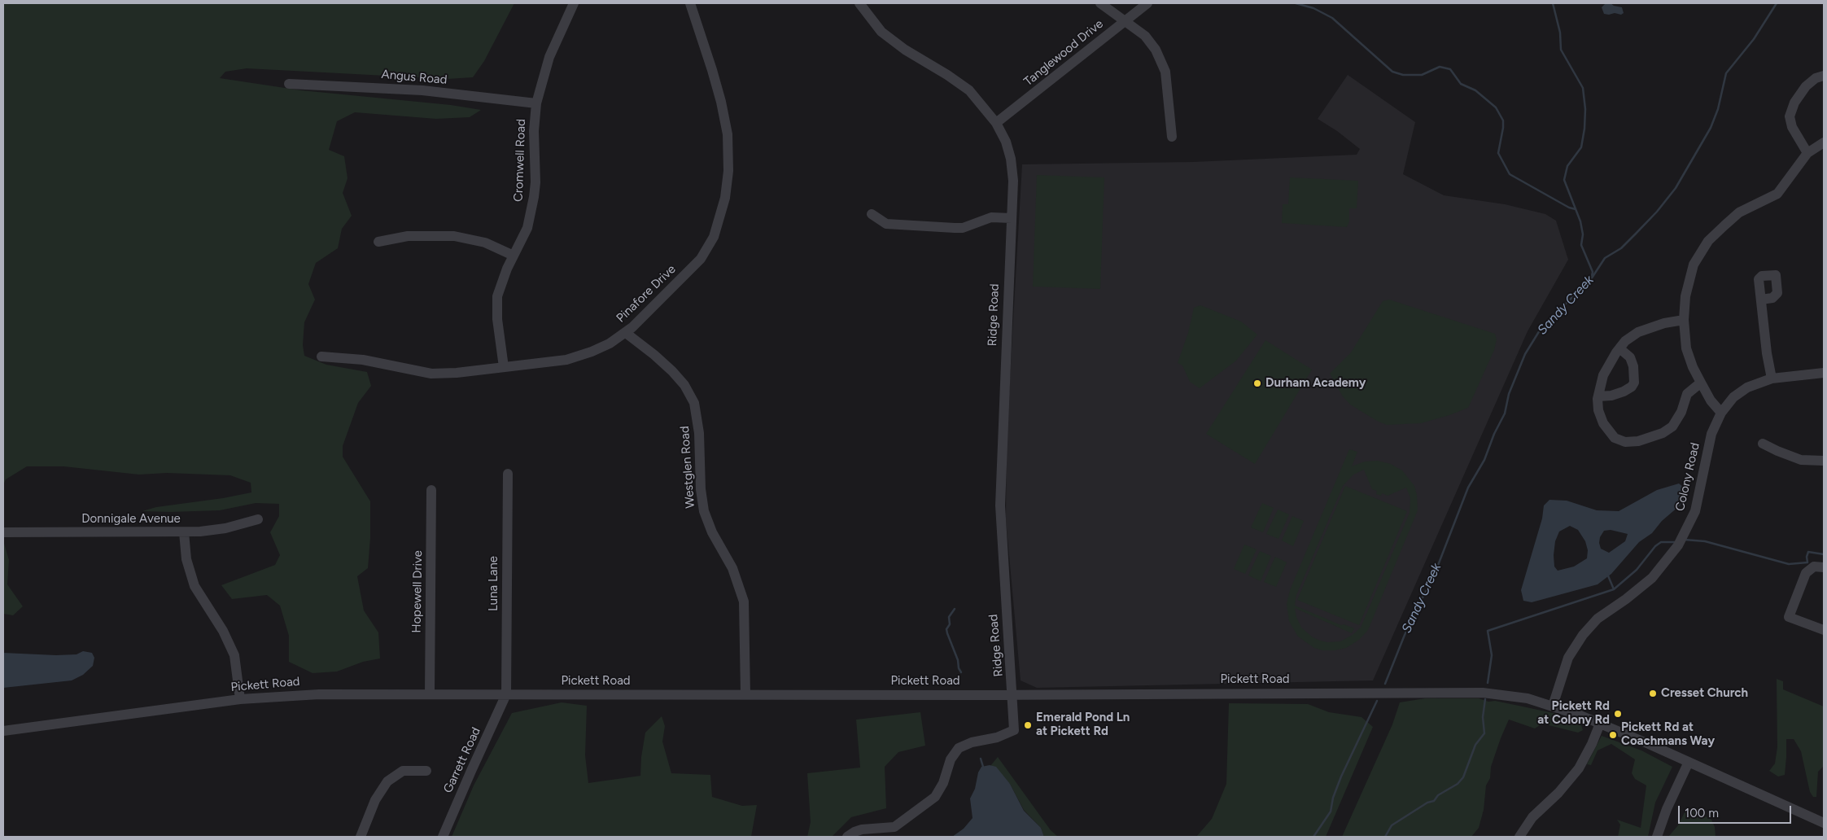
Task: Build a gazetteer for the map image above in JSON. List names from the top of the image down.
{
  "streets": {
    "street": [
      "Tanglewood Drive",
      "Angus Road",
      "Cromwell Road",
      "Pinafore Drive",
      "Ridge Road",
      "Westglen Road",
      "Colony Road",
      "Donnigale Avenue",
      "Luna Lane",
      "Hopewell Drive",
      "Pickett Road",
      "Garrett Road"
    ]
  },
  "crossings": [
    ["Tanglewood Drive", "Ridge Road"],
    ["Angus Road", "Cromwell Road"],
    ["Cromwell Road", "Pinafore Drive"],
    ["Pinafore Drive", "Westglen Road"],
    ["Ridge Road", "Pickett Road"],
    ["Westglen Road", "Pickett Road"],
    ["Colony Road", "Pickett Road"],
    ["Luna Lane", "Pickett Road"],
    ["Luna Lane", "Garrett Road"],
    ["Hopewell Drive", "Pickett Road"],
    ["Pickett Road", "Garrett Road"]
  ],
  "water": ["Sandy Creek"],
  "places": [
    "Durham Academy",
    "Cresset Church",
    "Pickett Rd at Colony Rd",
    "Emerald Pond Ln at Pickett Rd",
    "Pickett Rd at Coachmans Way"
  ],
  "scale_bar": "100 m"
}
